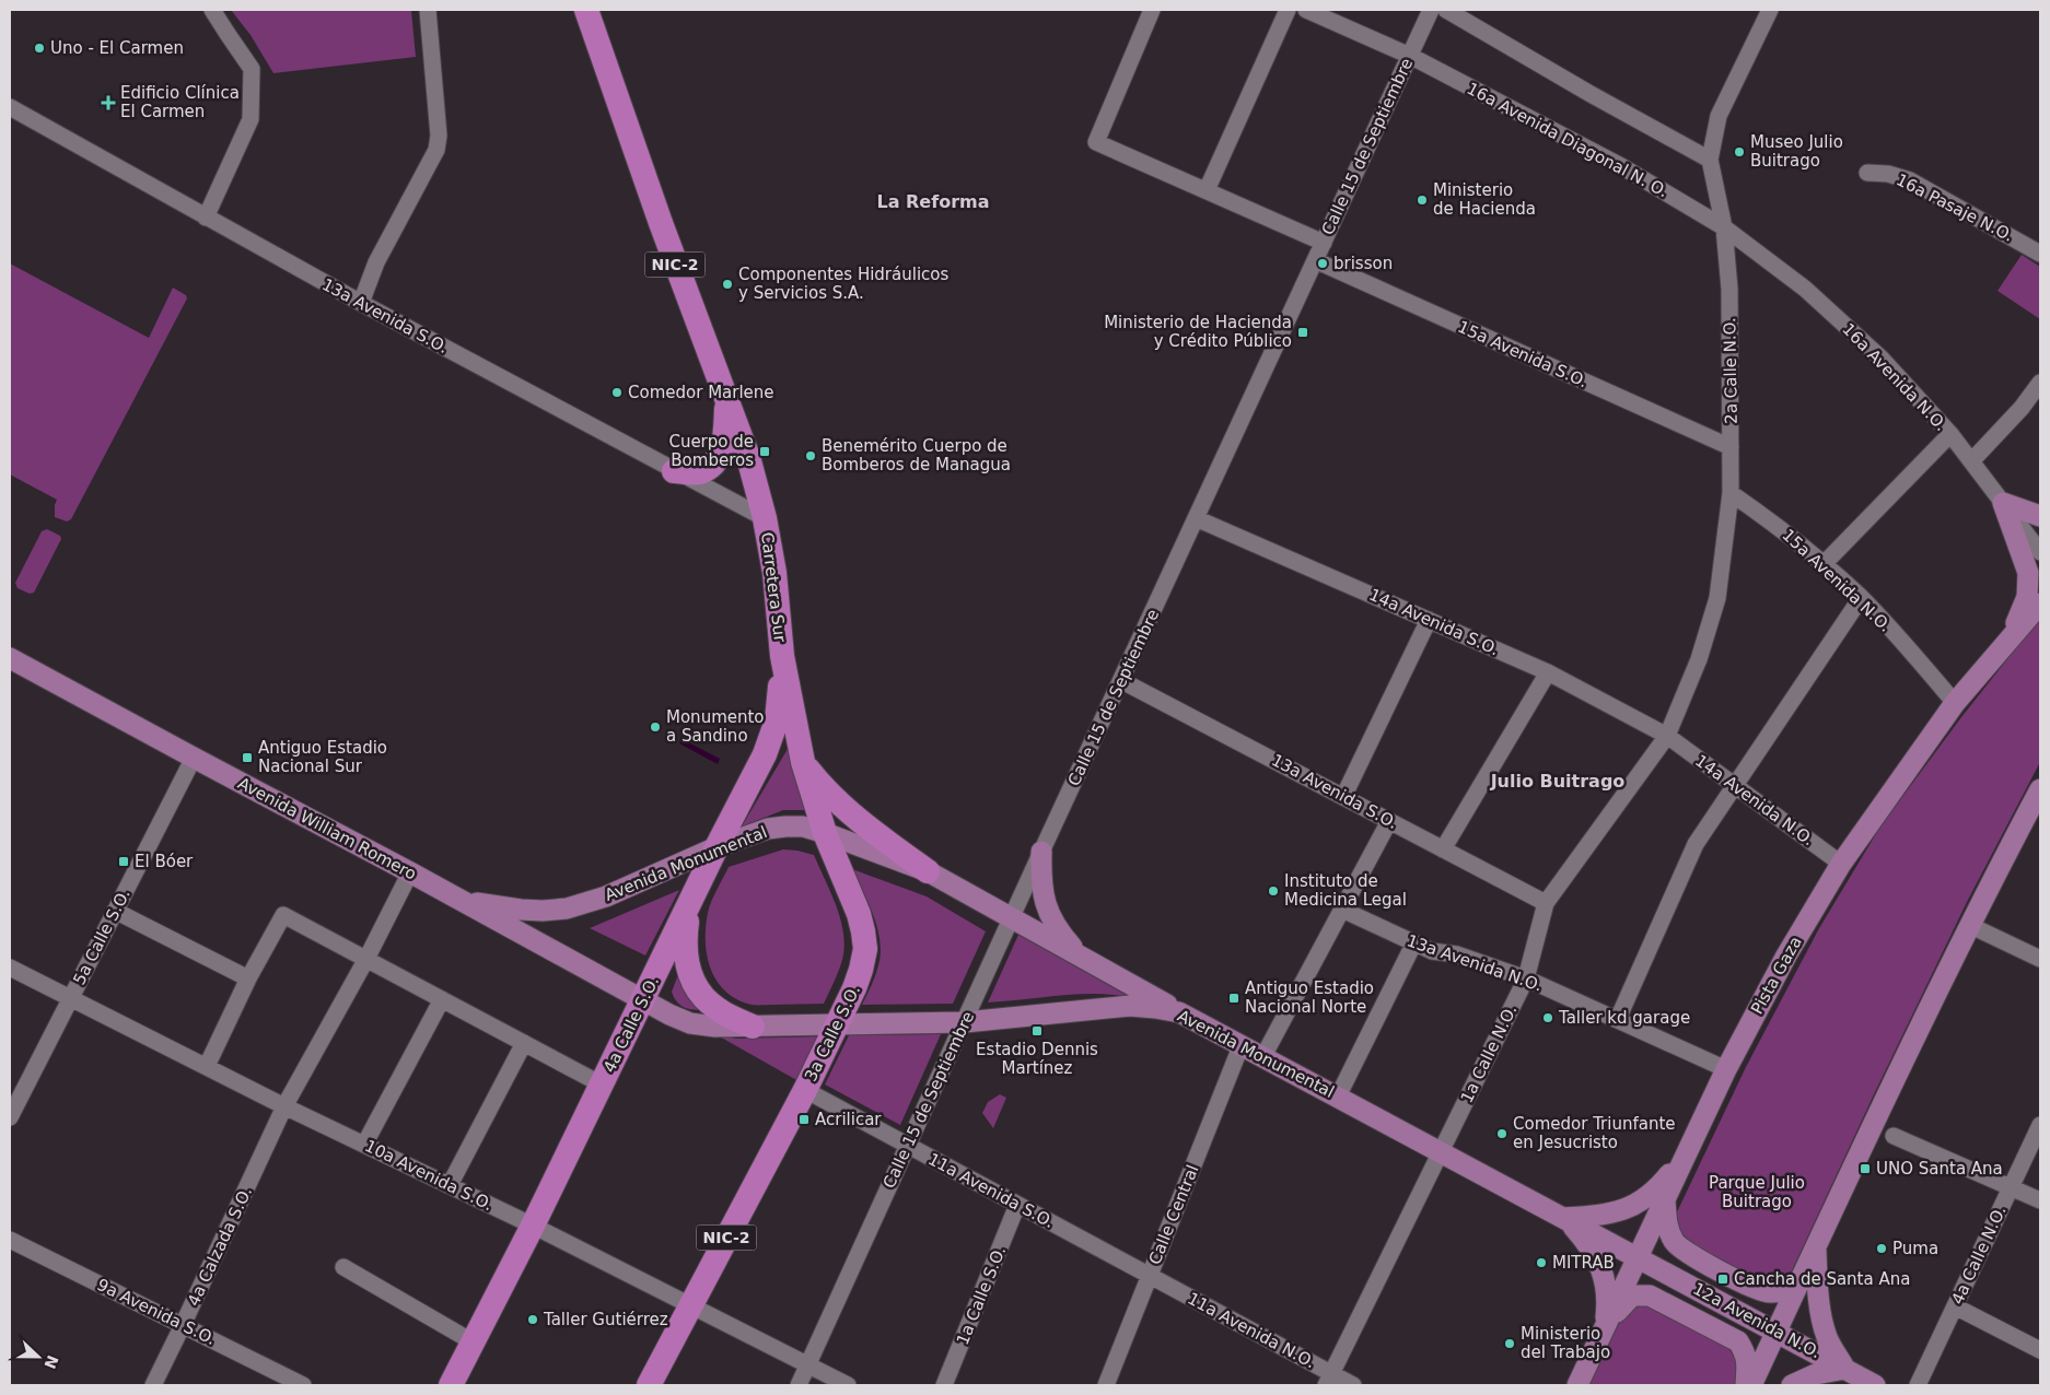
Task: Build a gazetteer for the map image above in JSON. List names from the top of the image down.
{
  "streets": {
    "highway": [
      "NIC-2",
      "Carretera Sur",
      "4a Calle S.O.",
      "3a Calle S.O."
    ],
    "main road": [
      "Avenida William Romero",
      "Avenida Monumental",
      "Pista Gaza",
      "12a Avenida N.O."
    ],
    "street": [
      "16a Avenida Diagonal N. O.",
      "Calle 15 de Septiembre",
      "16a Pasaje N.O.",
      "13a Avenida S.O.",
      "15a Avenida S.O.",
      "2a Calle N.O.",
      "16a Avenida N.O.",
      "15a Avenida N.O.",
      "14a Avenida S.O.",
      "14a Avenida N.O.",
      "5a Calle S.O.",
      "13a Avenida N.O.",
      "1a Calle N.O.",
      "10a Avenida S.O.",
      "11a Avenida S.O.",
      "Calle Central",
      "4a Calzada S.O.",
      "4a Calle N.O.",
      "1a Calle S.O.",
      "9a Avenida S.O.",
      "11a Avenida N.O."
    ]
  },
  "crossings": [
    ["16a Avenida Diagonal N. O.", "Calle 15 de Septiembre"],
    ["16a Avenida Diagonal N. O.", "2a Calle N.O."],
    ["16a Avenida Diagonal N. O.", "16a Avenida N.O."],
    ["Calle 15 de Septiembre", "13a Avenida S.O."],
    ["Calle 15 de Septiembre", "15a Avenida S.O."],
    ["Calle 15 de Septiembre", "14a Avenida S.O."],
    ["Calle 15 de Septiembre", "Avenida Monumental"],
    ["Calle 15 de Septiembre", "10a Avenida S.O."],
    ["Calle 15 de Septiembre", "11a Avenida S.O."],
    ["NIC-2", "13a Avenida S.O."],
    ["NIC-2", "Carretera Sur"],
    ["13a Avenida S.O.", "Carretera Sur"],
    ["13a Avenida S.O.", "1a Calle N.O."],
    ["15a Avenida S.O.", "2a Calle N.O."],
    ["2a Calle N.O.", "16a Avenida N.O."],
    ["2a Calle N.O.", "15a Avenida N.O."],
    ["2a Calle N.O.", "14a Avenida S.O."],
    ["2a Calle N.O.", "14a Avenida N.O."],
    ["2a Calle N.O.", "1a Calle N.O."],
    ["15a Avenida N.O.", "Pista Gaza"],
    ["Carretera Sur", "4a Calle S.O."],
    ["Carretera Sur", "3a Calle S.O."],
    ["14a Avenida S.O.", "14a Avenida N.O."],
    ["14a Avenida S.O.", "1a Calle N.O."],
    ["14a Avenida N.O.", "Pista Gaza"],
    ["14a Avenida N.O.", "1a Calle N.O."],
    ["Avenida William Romero", "Avenida Monumental"],
    ["Avenida William Romero", "5a Calle S.O."],
    ["Avenida William Romero", "4a Calle S.O."],
    ["Avenida William Romero", "4a Calzada S.O."],
    ["Avenida Monumental", "Pista Gaza"],
    ["Avenida Monumental", "4a Calle S.O."],
    ["Avenida Monumental", "3a Calle S.O."],
    ["Avenida Monumental", "1a Calle N.O."],
    ["Avenida Monumental", "Calle Central"],
    ["Avenida Monumental", "12a Avenida N.O."],
    ["5a Calle S.O.", "10a Avenida S.O."],
    ["13a Avenida N.O.", "Pista Gaza"],
    ["13a Avenida N.O.", "1a Calle N.O."],
    ["Pista Gaza", "12a Avenida N.O."],
    ["4a Calle S.O.", "3a Calle S.O."],
    ["4a Calle S.O.", "10a Avenida S.O."],
    ["3a Calle S.O.", "10a Avenida S.O."],
    ["3a Calle S.O.", "11a Avenida S.O."],
    ["1a Calle N.O.", "11a Avenida N.O."],
    ["10a Avenida S.O.", "4a Calzada S.O."],
    ["11a Avenida S.O.", "Calle Central"],
    ["11a Avenida S.O.", "1a Calle S.O."],
    ["11a Avenida S.O.", "11a Avenida N.O."],
    ["Calle Central", "11a Avenida N.O."],
    ["4a Calzada S.O.", "9a Avenida S.O."]
  ],
  "districts": ["La Reforma", "Julio Buitrago"],
  "parks": ["Parque Julio Buitrago"],
  "places": {
    "other": [
      "Uno - El Carmen",
      "Museo Julio Buitrago",
      "Ministerio de Hacienda",
      "brisson",
      "Componentes Hidráulicos y Servicios S.A.",
      "Comedor Marlene",
      "Benemérito Cuerpo de Bomberos de Managua",
      "Monumento a Sandino",
      "Instituto de Medicina Legal",
      "Taller kd garage",
      "Comedor Triunfante en Jesucristo",
      "Puma",
      "MITRAB",
      "Taller Gutiérrez",
      "Ministerio del Trabajo"
    ],
    "health": ["Edificio Clínica El Carmen"],
    "transit": [
      "Ministerio de Hacienda y Crédito Público",
      "Cuerpo de Bomberos",
      "Antiguo Estadio Nacional Sur",
      "El Bóer",
      "Antiguo Estadio Nacional Norte",
      "Estadio Dennis Martínez",
      "Acrilicar",
      "UNO Santa Ana",
      "Cancha de Santa Ana"
    ]
  },
  "north": "right"
}
